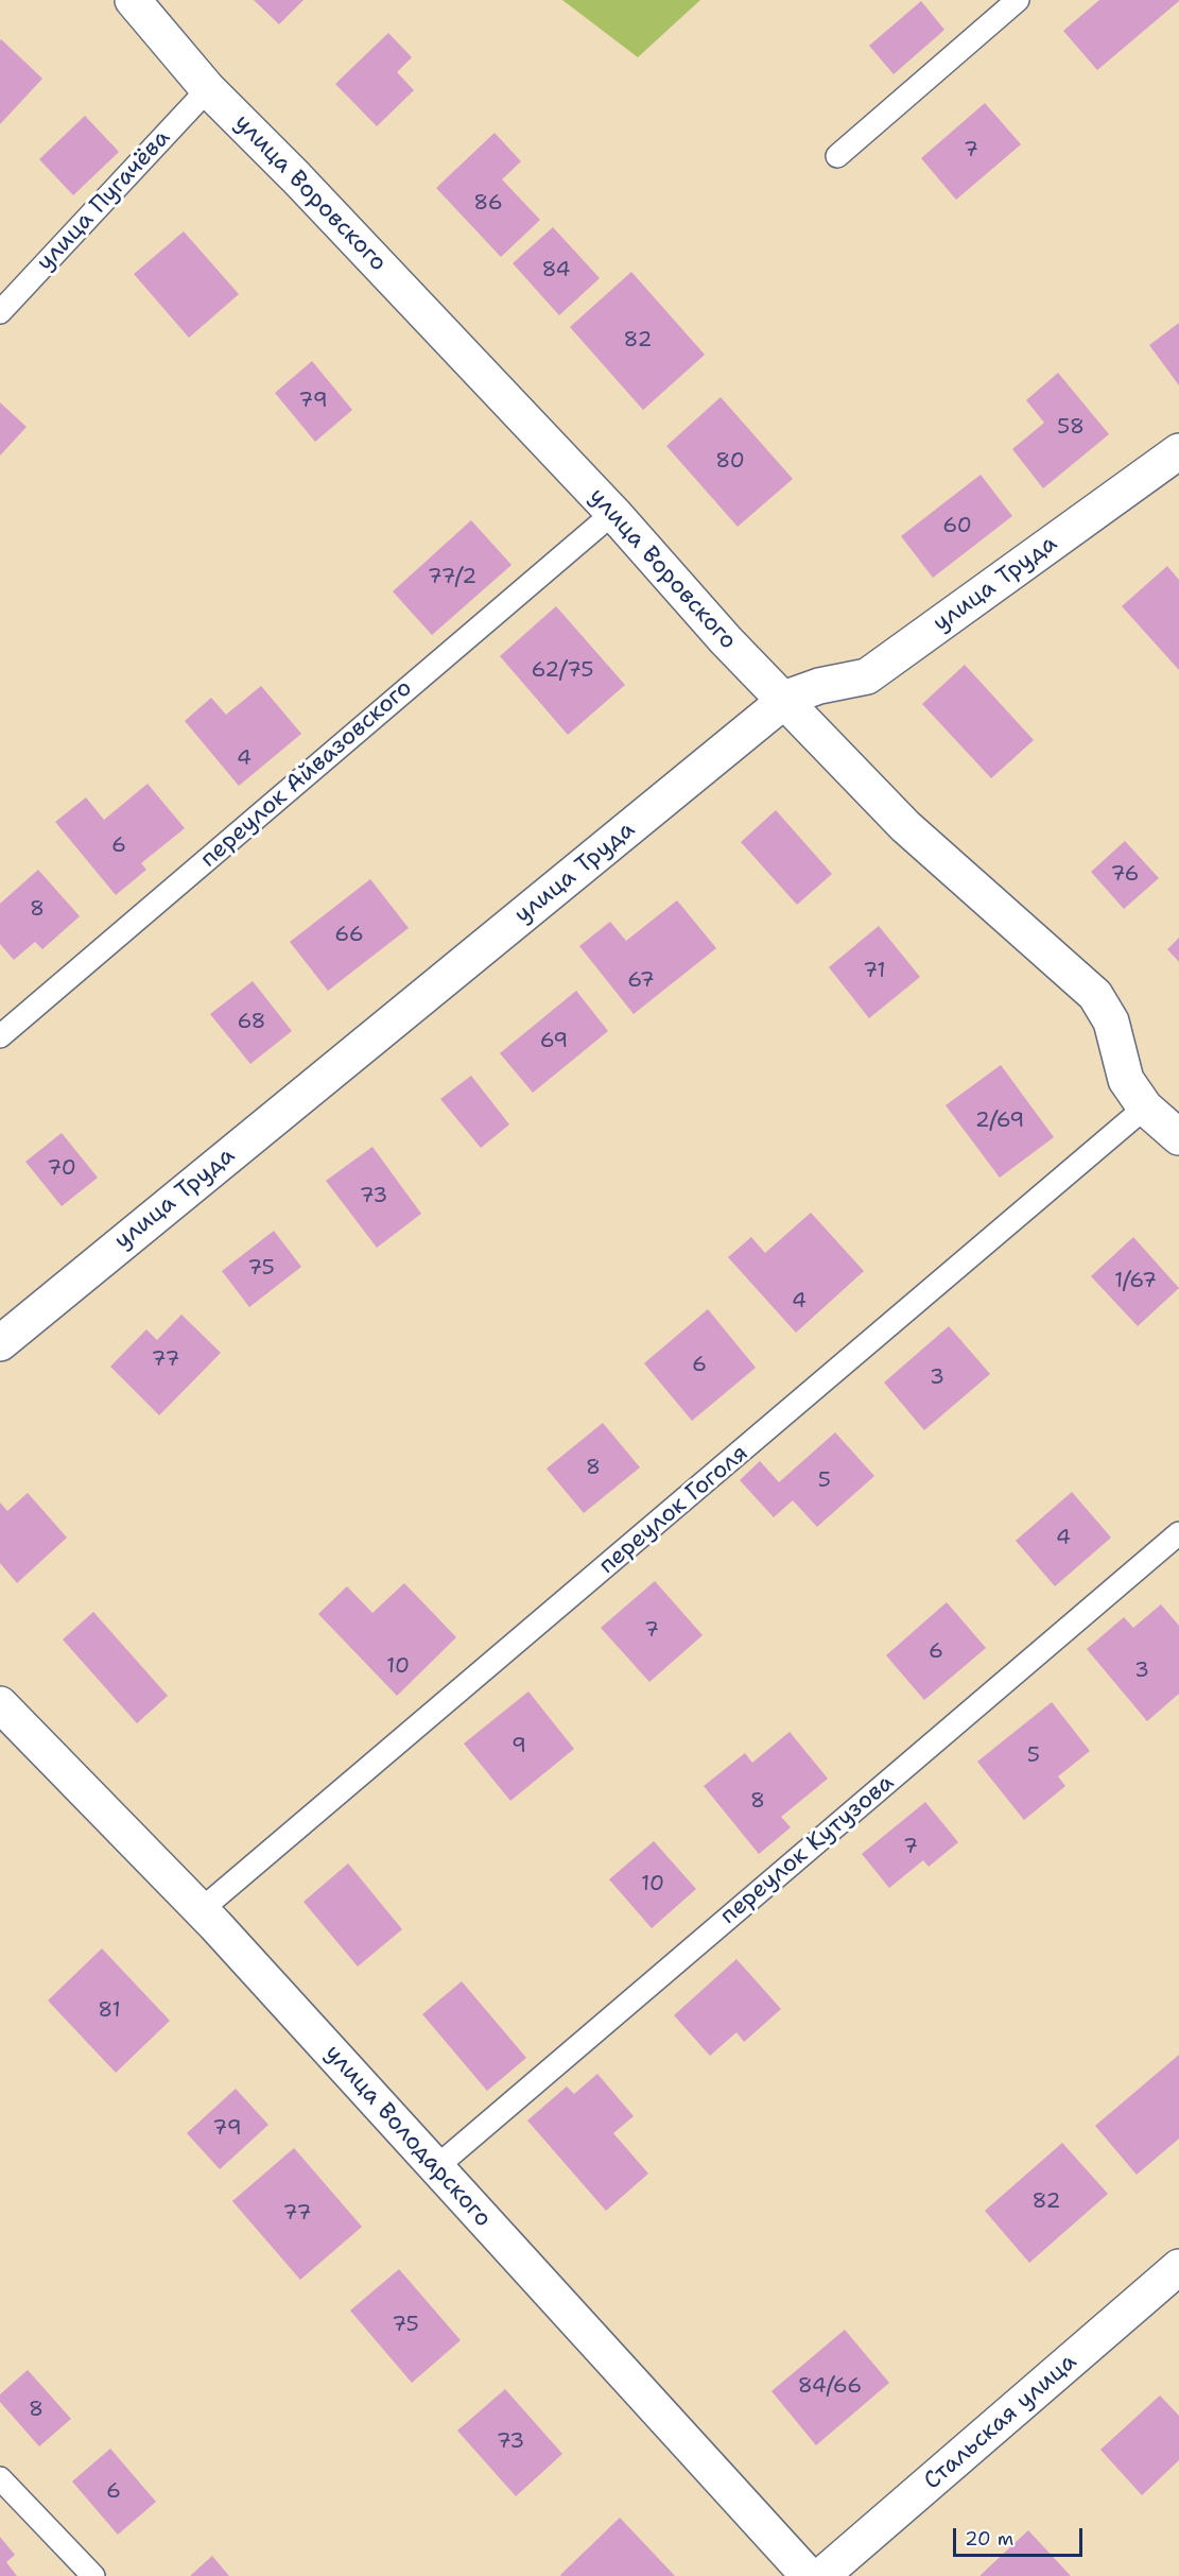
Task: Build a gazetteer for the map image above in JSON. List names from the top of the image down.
{
  "streets": {
    "street": [
      "улица Воровского",
      "улица Труда",
      "улица Володарского",
      "Стальская улица"
    ],
    "lane": [
      "улица Пугачёва",
      "переулок Айвазовского",
      "переулок Гоголя",
      "переулок Кутузова"
    ]
  },
  "crossings": [
    ["улица Воровского", "улица Пугачёва"],
    ["улица Воровского", "улица Труда"],
    ["улица Воровского", "переулок Айвазовского"],
    ["улица Воровского", "переулок Гоголя"],
    ["переулок Гоголя", "улица Володарского"],
    ["переулок Кутузова", "улица Володарского"]
  ],
  "house_numbers": [
    "7",
    "86",
    "84",
    "82",
    "79",
    "58",
    "80",
    "60",
    "77/2",
    "62/75",
    "4",
    "6",
    "76",
    "8",
    "66",
    "71",
    "67",
    "68",
    "69",
    "2/69",
    "70",
    "73",
    "75",
    "1/67",
    "4",
    "77",
    "6",
    "3",
    "8",
    "5",
    "4",
    "7",
    "6",
    "10",
    "3",
    "9",
    "5",
    "8",
    "7",
    "10",
    "81",
    "79",
    "82",
    "77",
    "75",
    "84/66",
    "8",
    "73",
    "6"
  ],
  "scale_bar": "20 m"
}
